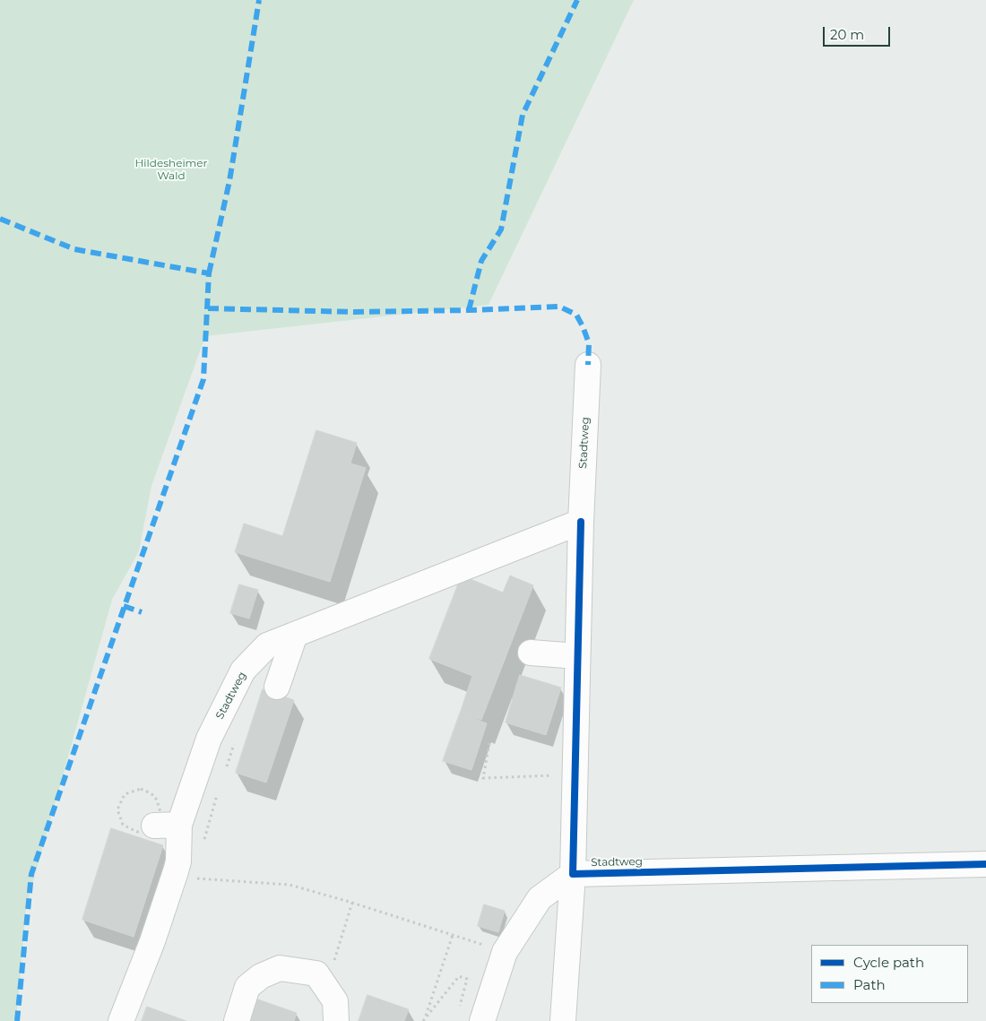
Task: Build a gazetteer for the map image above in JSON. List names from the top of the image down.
{
  "streets": {
    "street": ["Stadtweg"]
  },
  "parks": ["Hildesheimer Wald"],
  "legend": ["Cycle path", "Path"],
  "scale_bar": "20 m"
}
